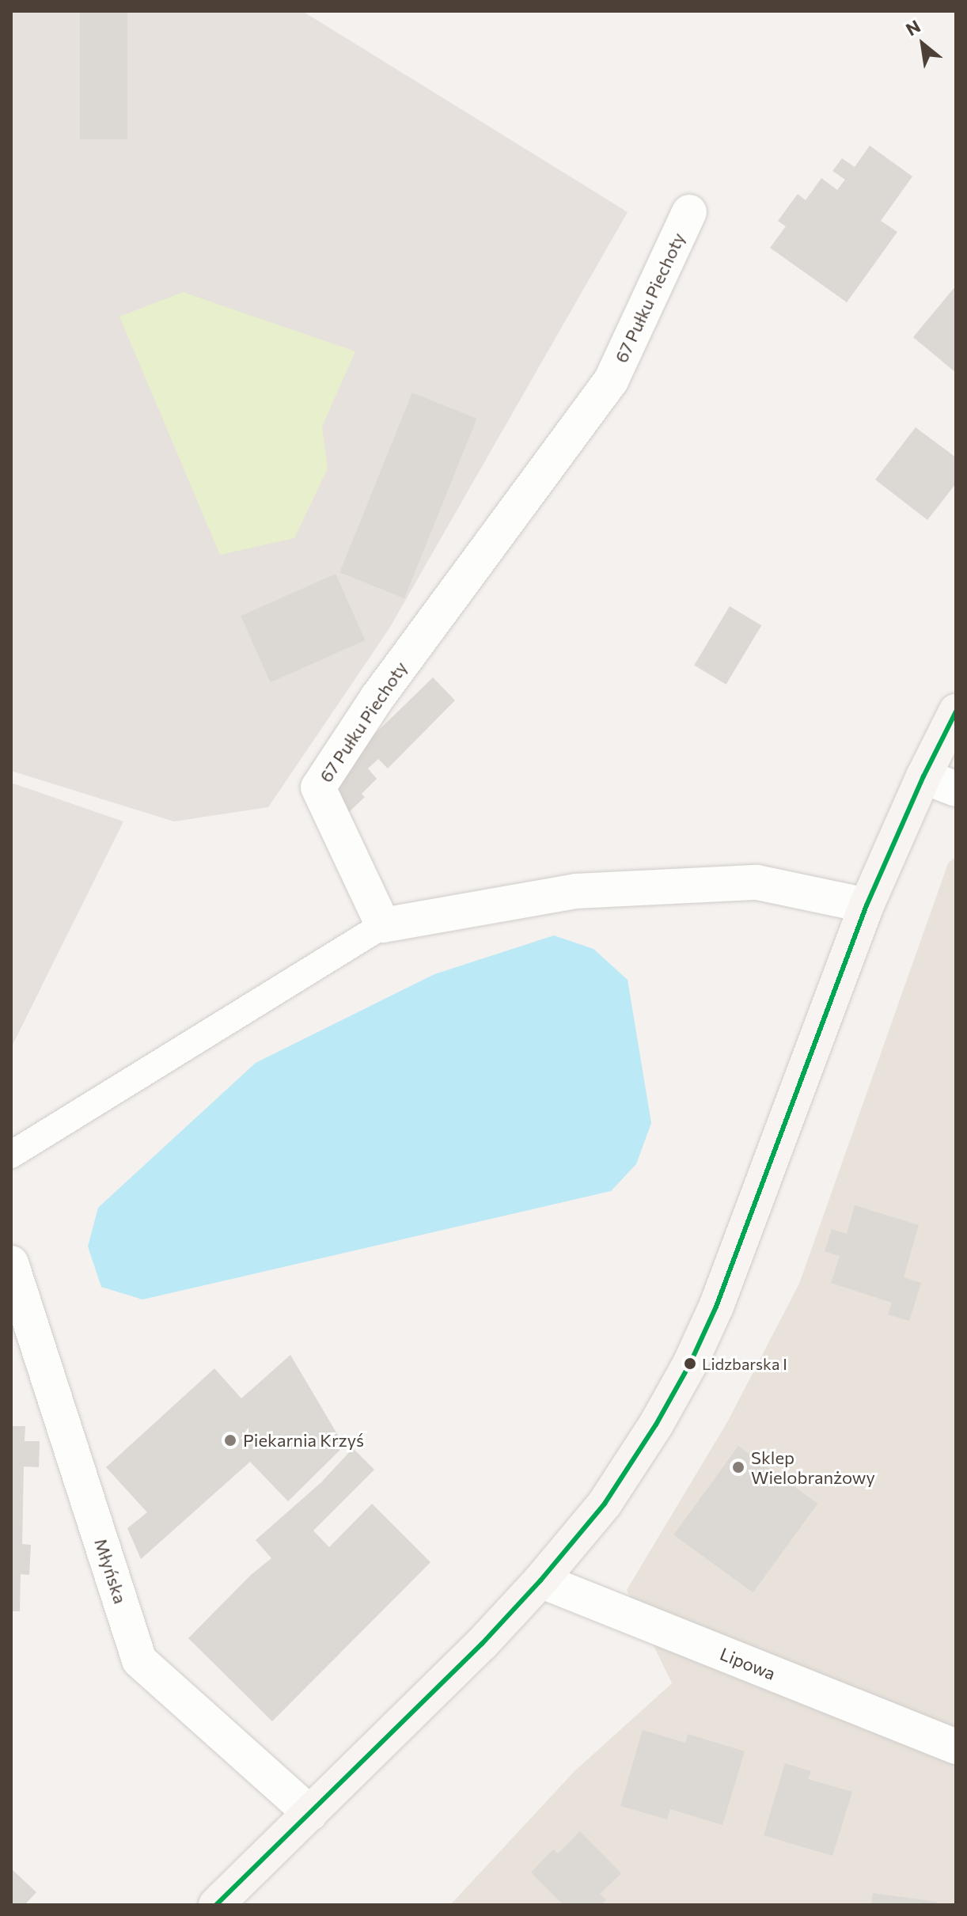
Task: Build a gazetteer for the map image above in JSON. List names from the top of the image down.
{
  "streets": {
    "street": ["67 Pułku Piechoty", "Młyńska", "Lipowa"]
  },
  "places": ["Lidzbarska I", "Piekarnia Krzyś", "Sklep Wielobranżowy"],
  "north": "top left"
}
